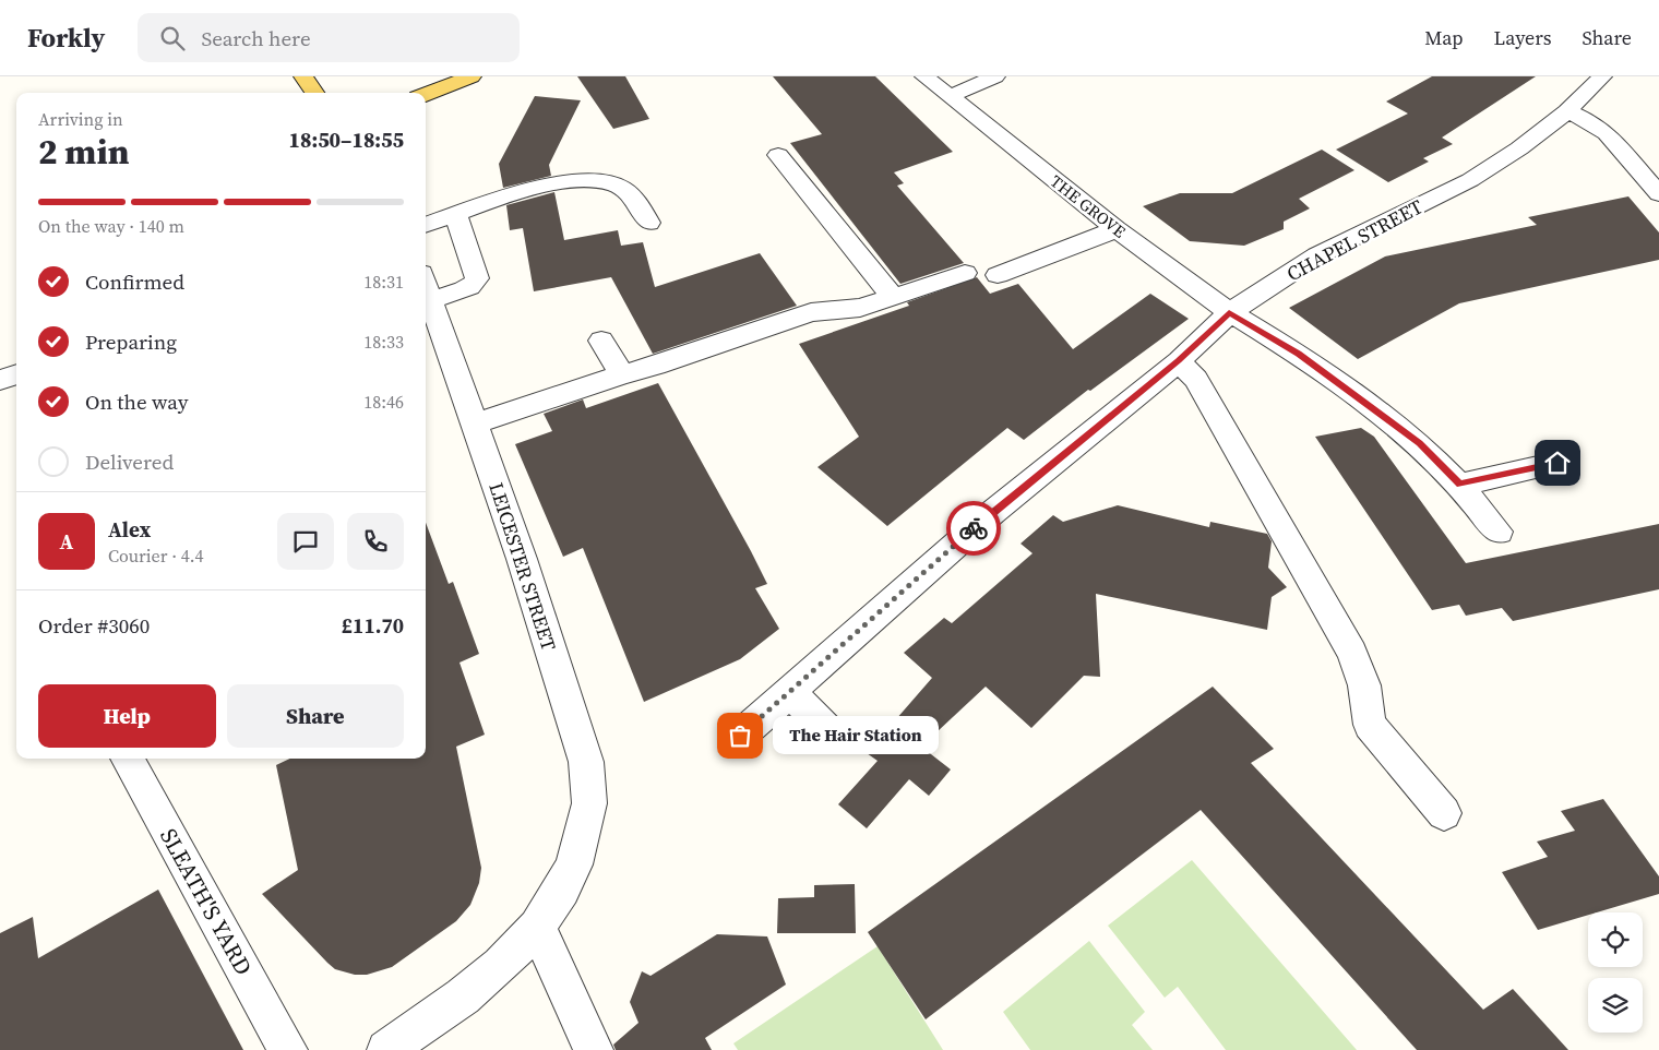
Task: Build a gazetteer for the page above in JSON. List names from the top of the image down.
{
  "streets": {
    "street": [
      "THE GROVE",
      "CHAPEL STREET",
      "LEICESTER STREET",
      "SLEATH'S YARD"
    ]
  },
  "crossings": [
    ["THE GROVE", "CHAPEL STREET"]
  ],
  "places": ["The Hair Station"],
  "page": {
    "header": "Forkly",
    "search": "Search here",
    "nav": ["Map", "Layers", "Share"],
    "heading": ["2 min", "Arriving in", "18:50–18:55"],
    "panel": [
      "Alex",
      "Courier · 4.4",
      "Order #3060",
      "£11.70"
    ],
    "bar": "On the way · 140 m",
    "list": [
      ["Confirmed", "18:31"],
      ["Preparing", "18:33"],
      ["On the way", "18:46"],
      "Delivered"
    ],
    "round": "A",
    "buttons": ["Help", "Share"],
    "bubble": "The Hair Station"
  }
}
